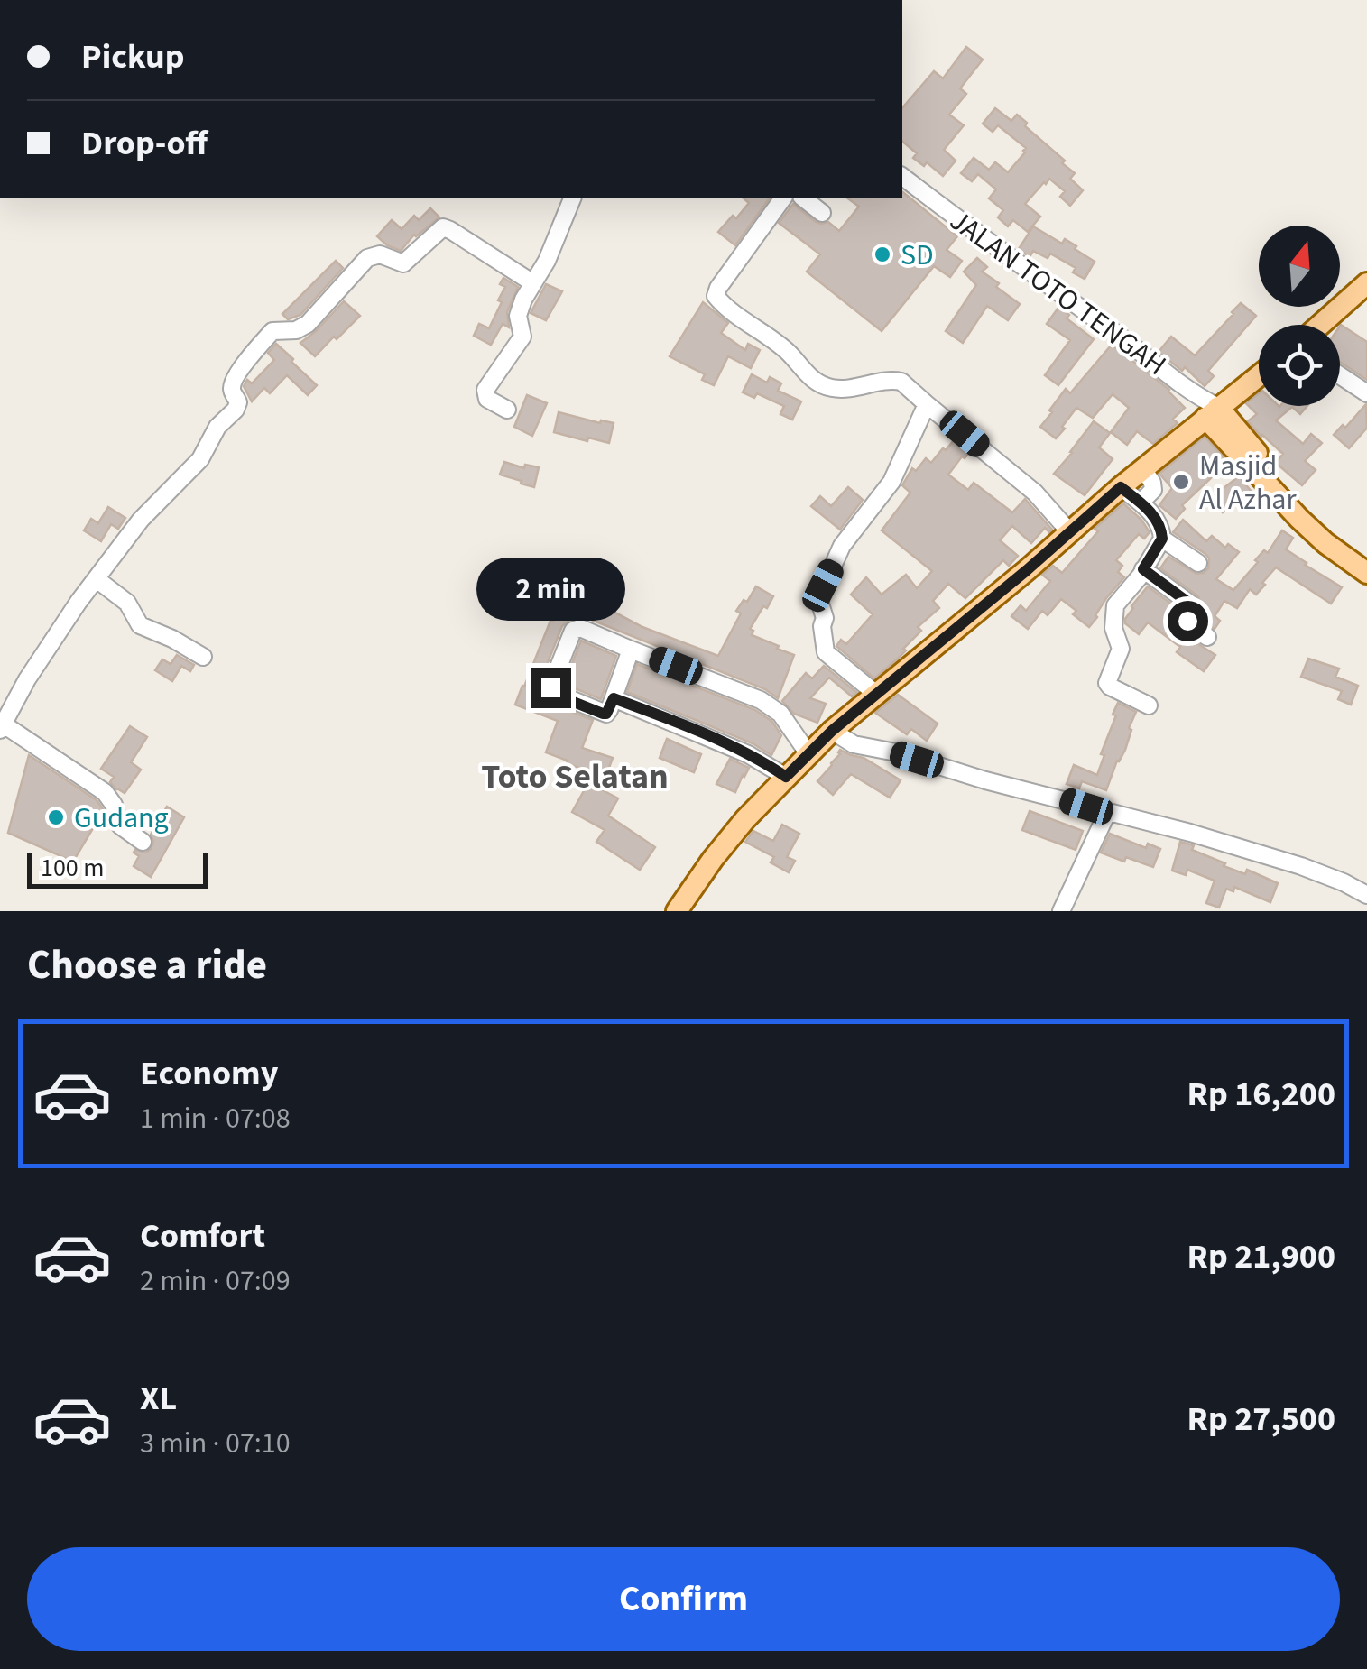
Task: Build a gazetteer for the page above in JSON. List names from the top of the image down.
{
  "streets": {
    "street": ["JALAN TOTO TENGAH"]
  },
  "districts": ["Toto Selatan"],
  "places": ["SD", "Masjid Al Azhar", "Gudang"],
  "scale_bar": "100 m",
  "north": "top",
  "page": {
    "banner": ["Pickup", "Drop-off"],
    "bubble": "2 min",
    "scale": "100 m",
    "heading": "Choose a ride",
    "list": [
      {
        "name": "Economy",
        "note": "1 min · 07:08",
        "value": "Rp 16,200"
      },
      {
        "name": "Comfort",
        "note": "2 min · 07:09",
        "value": "Rp 21,900"
      },
      {
        "name": "XL",
        "note": "3 min · 07:10",
        "value": "Rp 27,500"
      }
    ],
    "buttons": "Confirm"
  }
}
